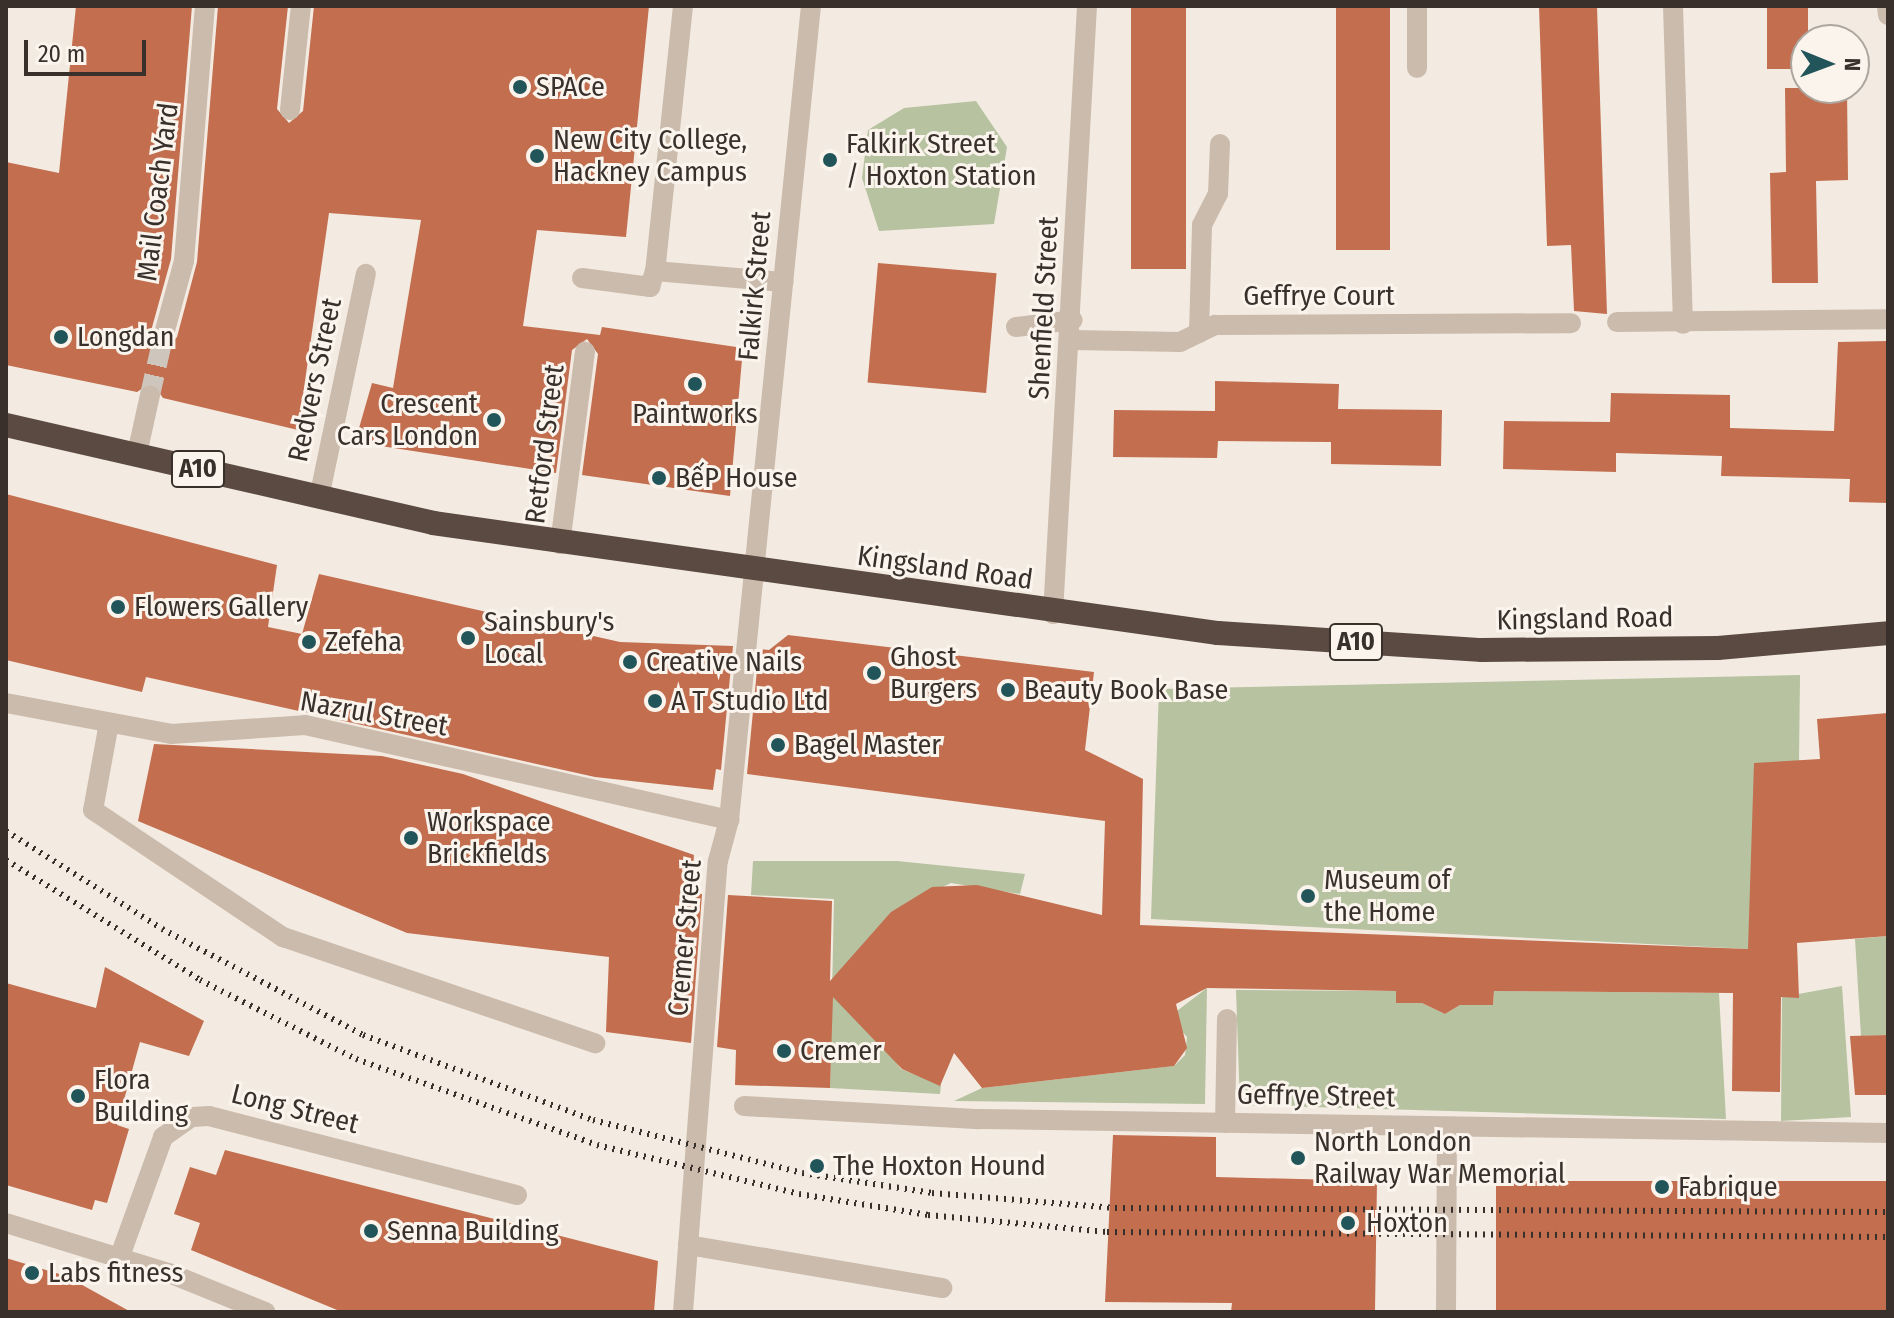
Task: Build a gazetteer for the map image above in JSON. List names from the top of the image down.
{
  "streets": {
    "highway": ["A10", "Kingsland Road"],
    "street": [
      "Mail Coach Yard",
      "Falkirk Street",
      "Geffrye Court",
      "Shenfield Street",
      "Redvers Street",
      "Retford Street",
      "Nazrul Street",
      "Cremer Street",
      "Geffrye Street",
      "Long Street"
    ]
  },
  "crossings": [
    ["Falkirk Street", "Kingsland Road"],
    ["Falkirk Street", "Cremer Street"],
    ["Geffrye Court", "Shenfield Street"],
    ["Shenfield Street", "Kingsland Road"],
    ["Redvers Street", "Kingsland Road"],
    ["Retford Street", "Kingsland Road"],
    ["Kingsland Road", "Cremer Street"],
    ["Nazrul Street", "Cremer Street"]
  ],
  "places": [
    "SPACe",
    "New City College, Hackney Campus",
    "Falkirk Street / Hoxton Station",
    "Longdan",
    "Paintworks",
    "Crescent Cars London",
    "BếP House",
    "Flowers Gallery",
    "Sainsbury's Local",
    "Zefeha",
    "Creative Nails",
    "Ghost Burgers",
    "Beauty Book Base",
    "A T Studio Ltd",
    "Bagel Master",
    "Workspace Brickfields",
    "Museum of the Home",
    "Cremer",
    "Flora Building",
    "North London Railway War Memorial",
    "The Hoxton Hound",
    "Fabrique",
    "Hoxton",
    "Senna Building",
    "Labs fitness"
  ],
  "scale_bar": "20 m",
  "north": "right"
}
